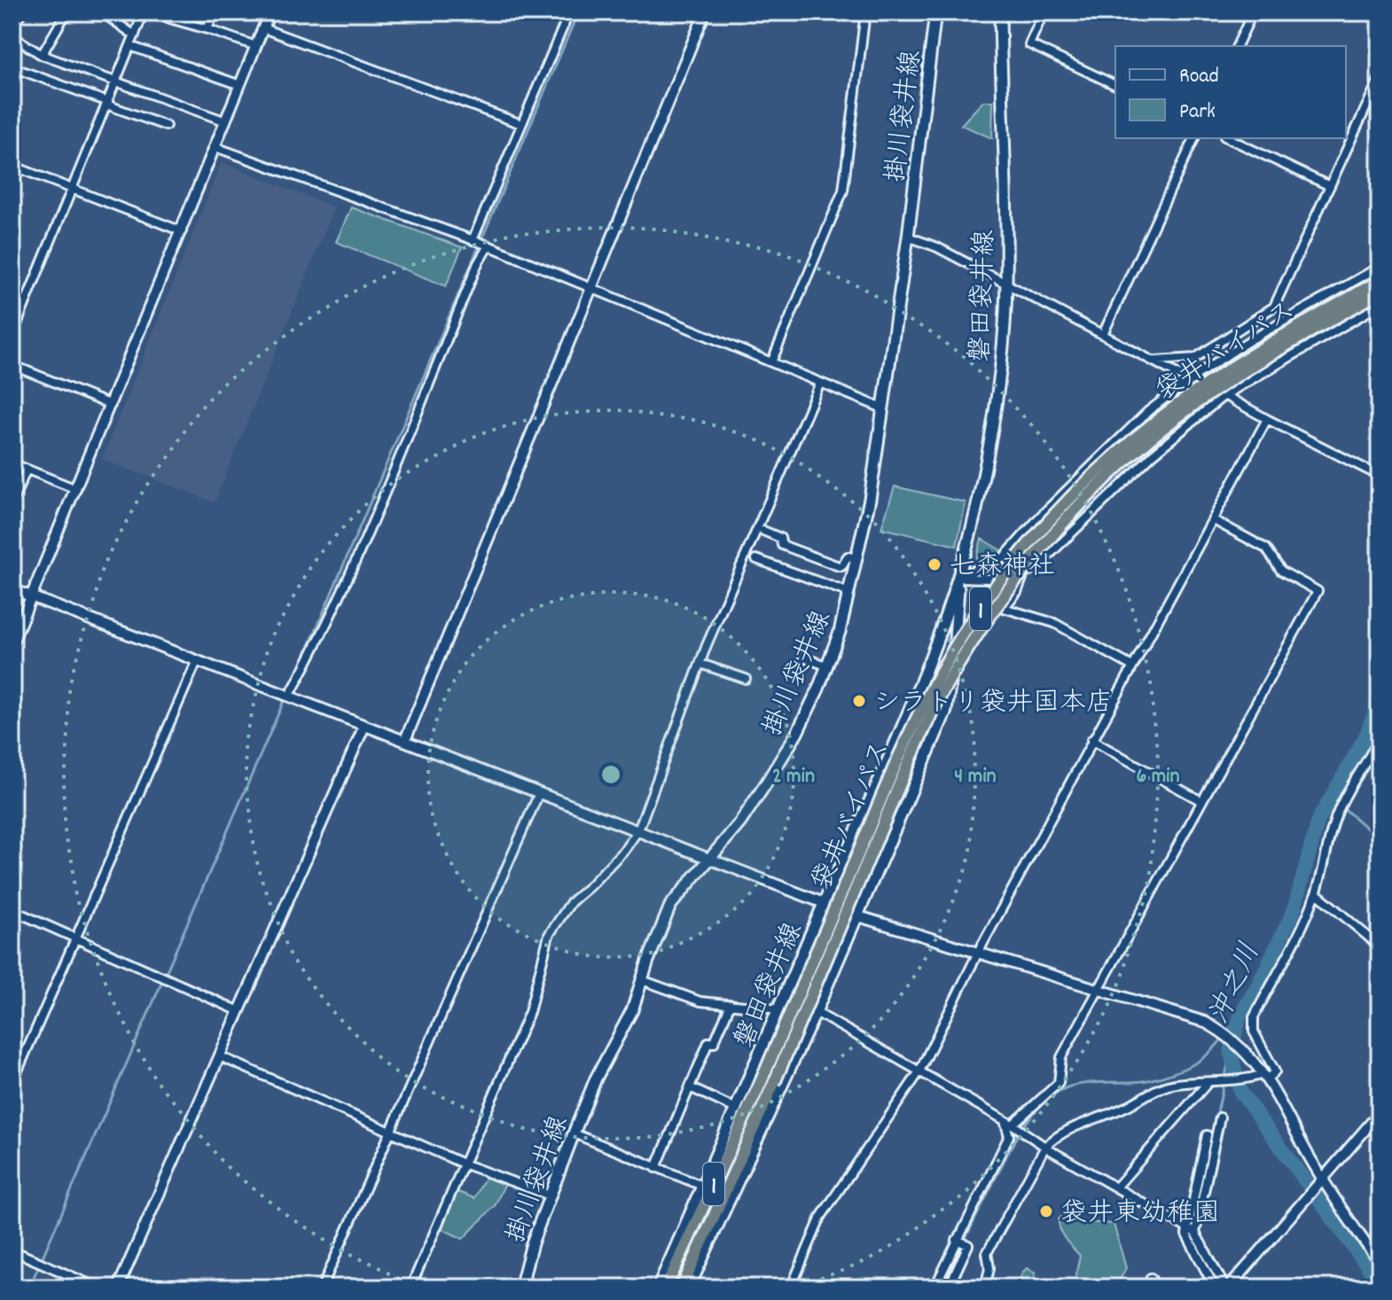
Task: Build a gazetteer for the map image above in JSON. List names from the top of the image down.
{
  "streets": {
    "highway": ["袋井バイパス", "1"],
    "main road": ["掛川袋井線", "磐田袋井線"]
  },
  "water": ["沖之川"],
  "places": ["七森神社", "シラトリ袋井国本店", "袋井東幼稚園"],
  "legend": ["Road", "Park"],
  "rings": ["2 min", "4 min", "6 min"]
}
